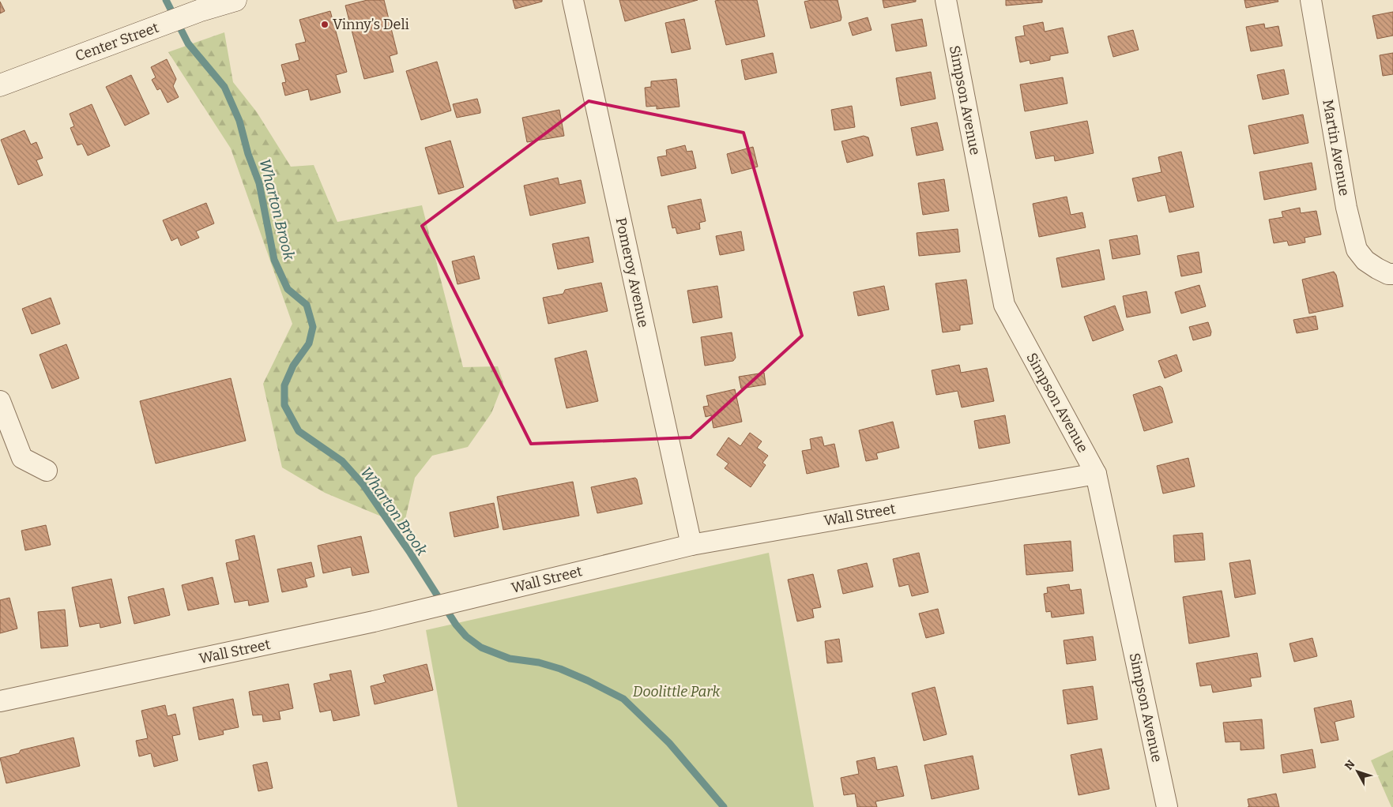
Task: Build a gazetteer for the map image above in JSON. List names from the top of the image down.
{
  "streets": {
    "main road": ["Center Street"],
    "street": [
      "Simpson Avenue",
      "Martin Avenue",
      "Pomeroy Avenue",
      "Wall Street"
    ]
  },
  "crossings": [
    ["Simpson Avenue", "Wall Street"],
    ["Pomeroy Avenue", "Wall Street"]
  ],
  "water": ["Wharton Brook"],
  "parks": ["Doolittle Park"],
  "places": ["Vinny’s Deli"],
  "north": "top left"
}
